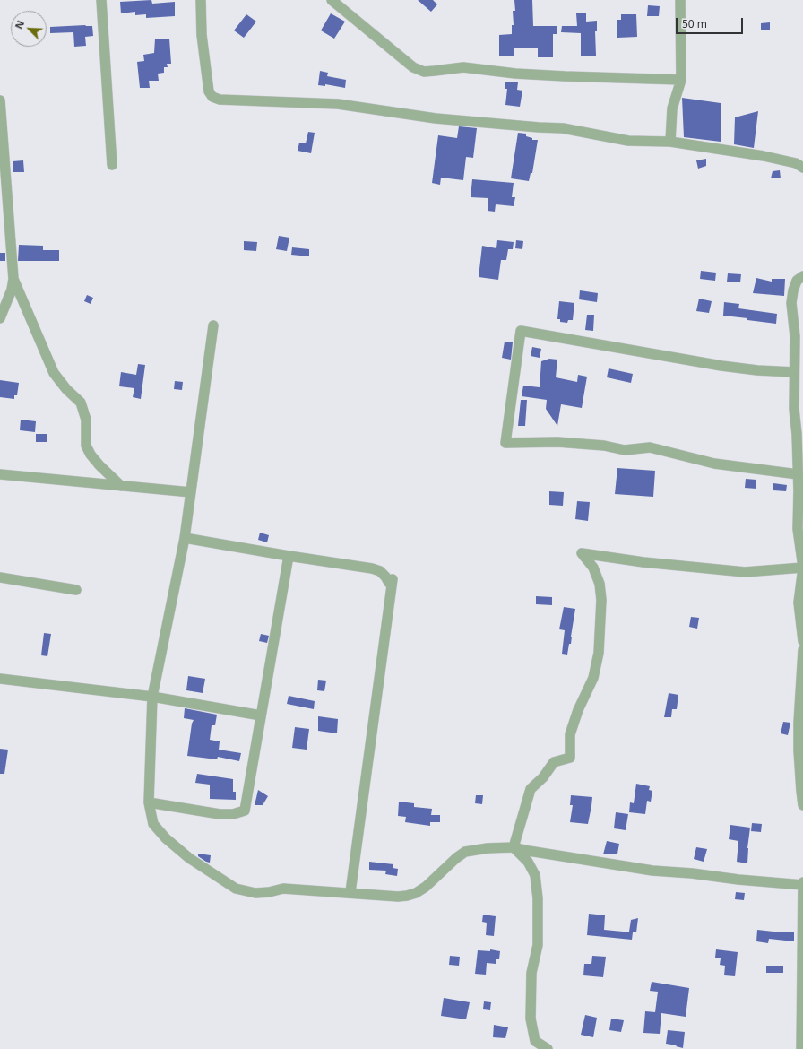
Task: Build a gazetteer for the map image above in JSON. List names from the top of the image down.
{
  "scale_bar": "50 m",
  "north": "top left"
}
